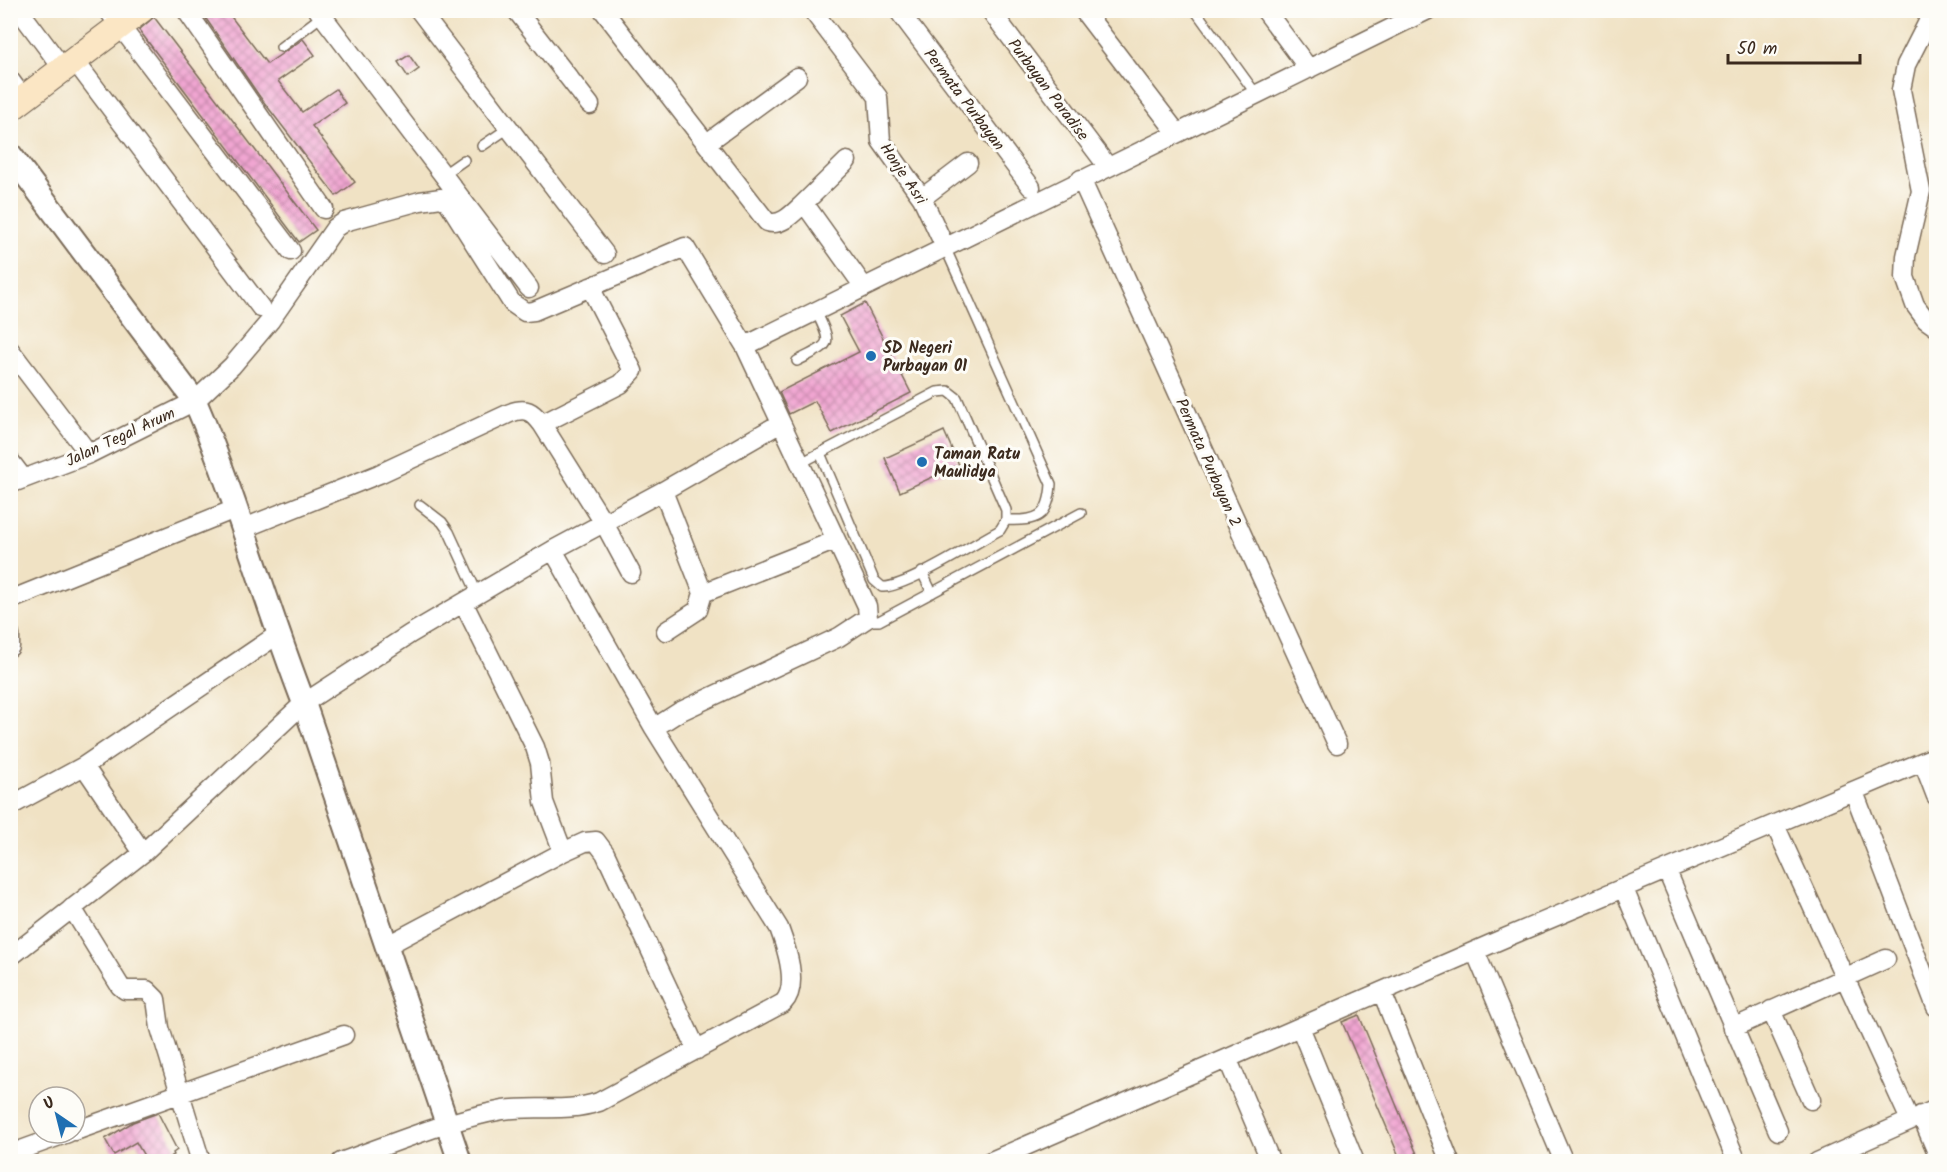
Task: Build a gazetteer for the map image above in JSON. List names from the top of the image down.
{
  "streets": {
    "street": [
      "Purbayan Paradise",
      "Permata Purbayan",
      "Honje Asri",
      "Jalan Tegal Arum",
      "Permata Purbayan 2"
    ]
  },
  "places": ["SD Negeri Purbayan 01", "Taman Ratu Maulidya"],
  "scale_bar": "50 m",
  "north": "top left"
}
